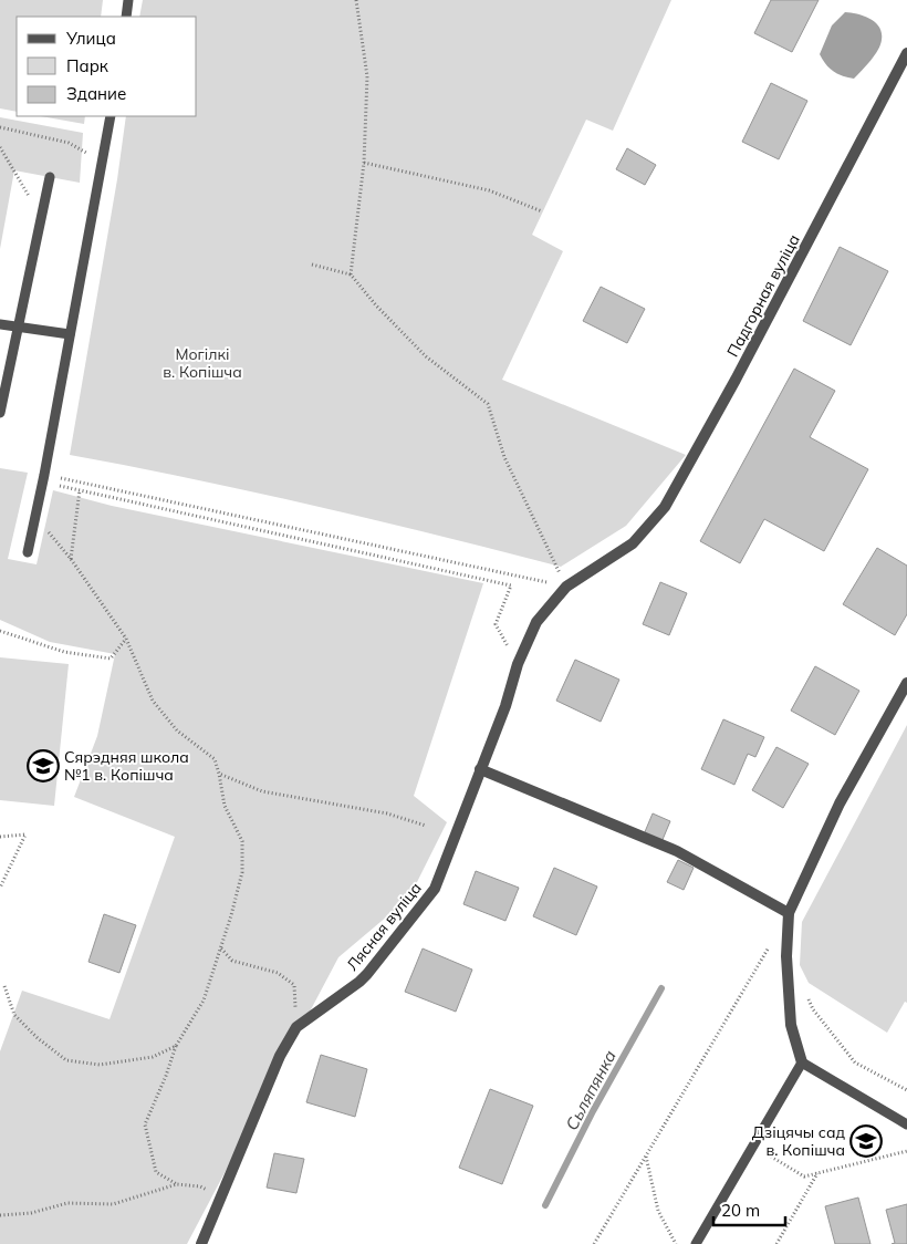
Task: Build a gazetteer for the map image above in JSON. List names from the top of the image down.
{
  "streets": {
    "street": ["Падгорная вуліца", "Лясная вуліца"]
  },
  "crossings": [
    ["Падгорная вуліца", "Лясная вуліца"]
  ],
  "water": ["Сьляпянка"],
  "parks": ["Могілкі в. Копішча"],
  "places": {
    "school or university": ["Сярэдняя школа №1 в. Копішча", "Дзіцячы сад в. Копішча"]
  },
  "legend": ["Улица", "Парк", "Здание"],
  "scale_bar": "20 m"
}
